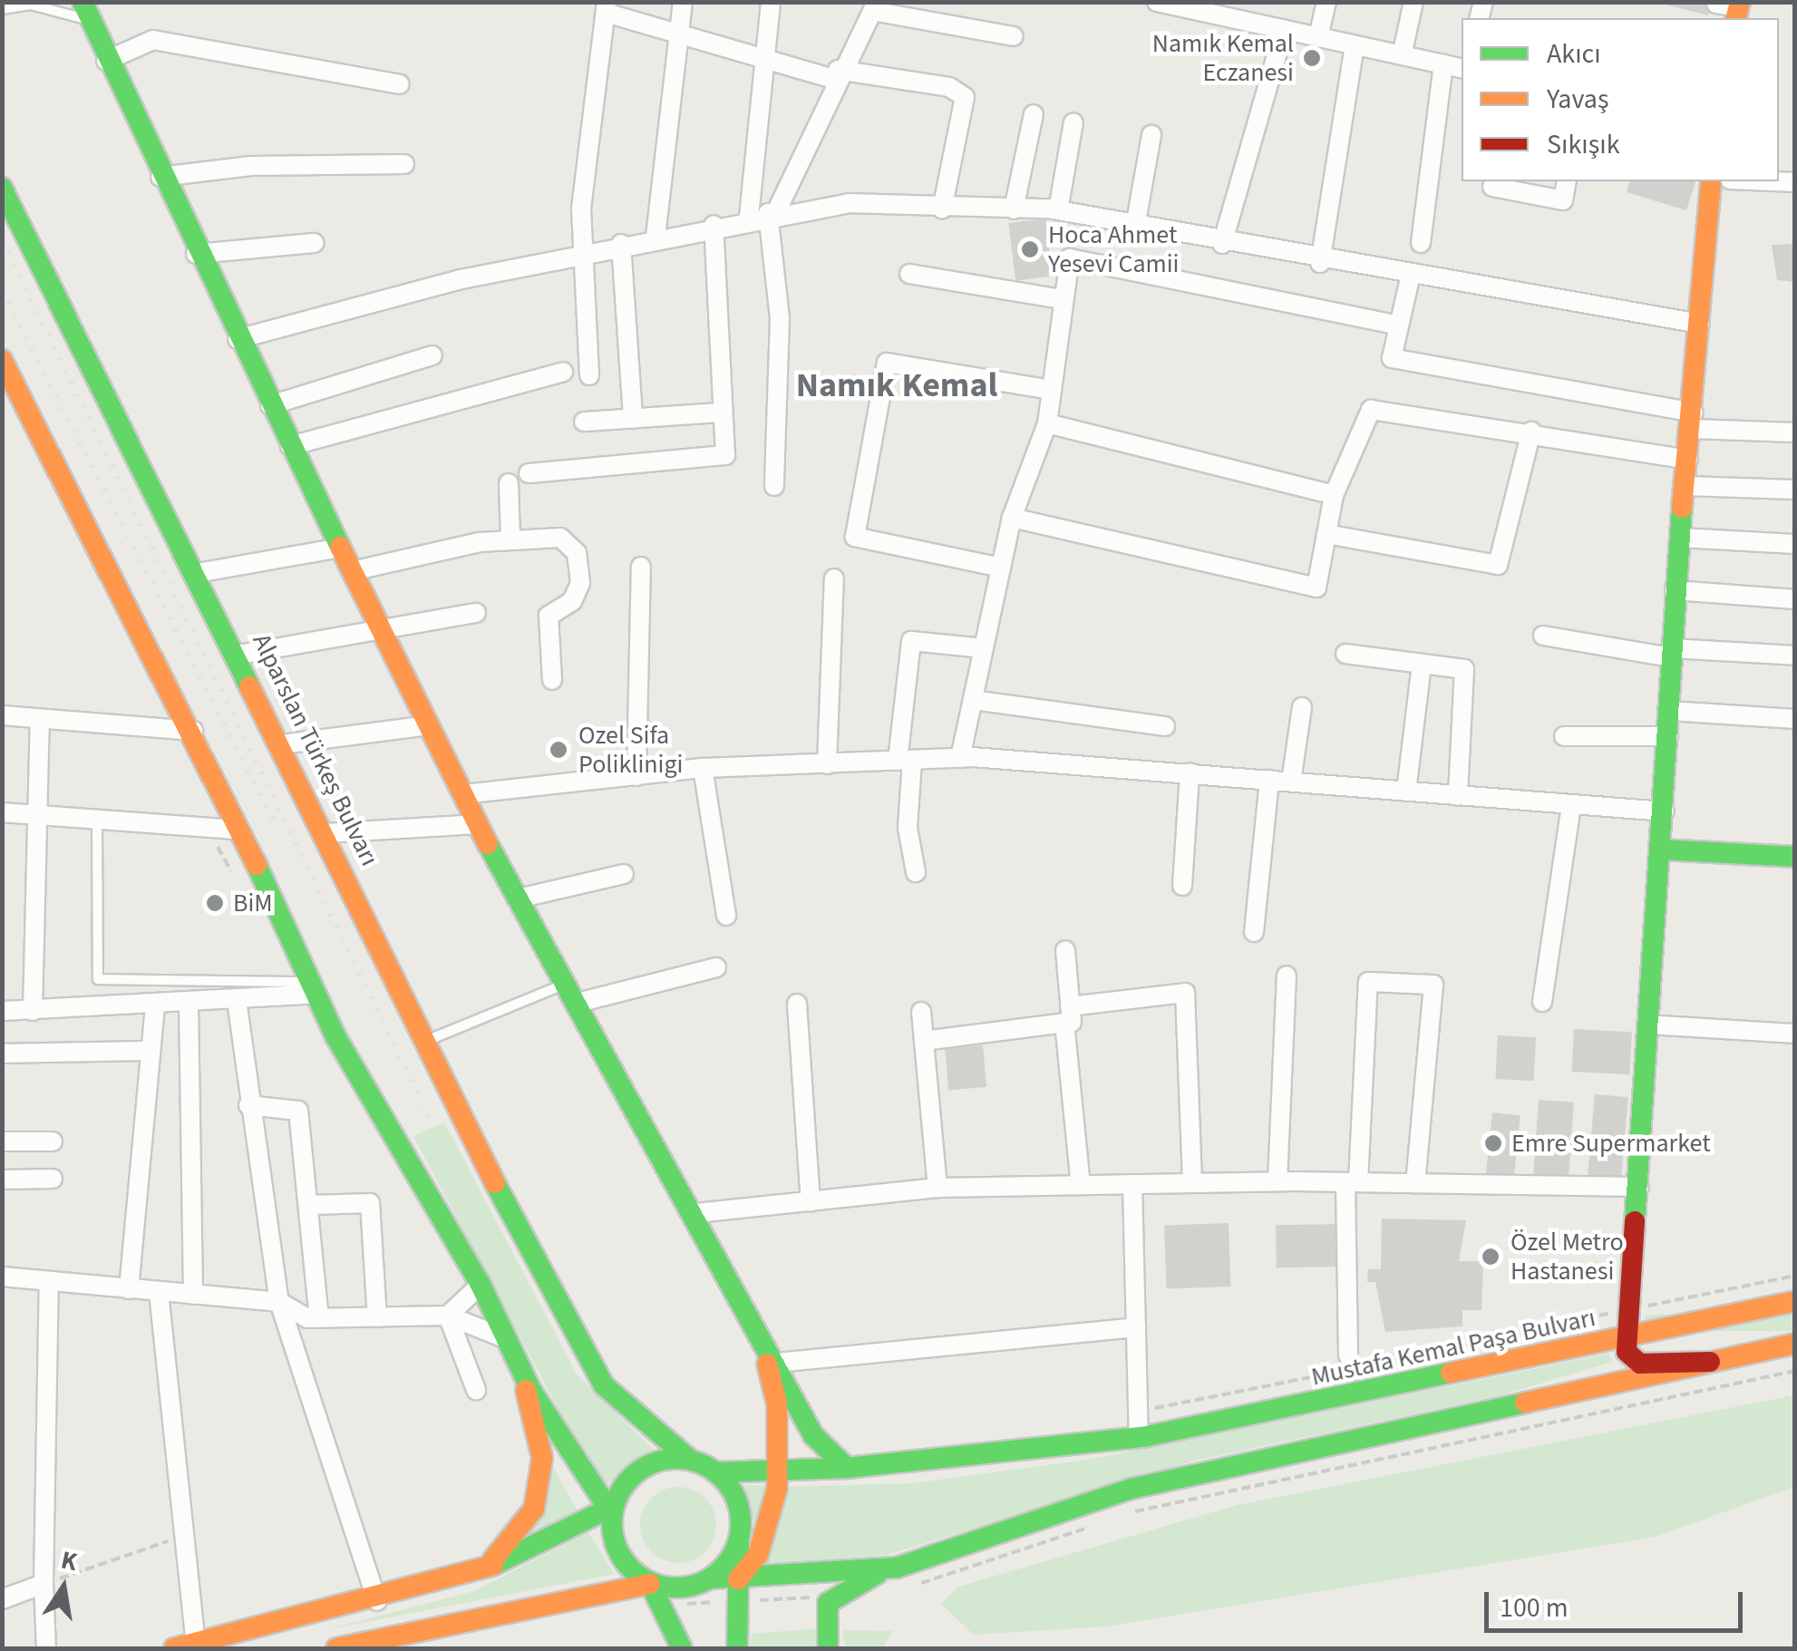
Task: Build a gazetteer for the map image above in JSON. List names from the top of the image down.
{
  "streets": {
    "main road": ["Alparslan Türkeş Bulvarı", "Mustafa Kemal Paşa Bulvarı"]
  },
  "crossings": [
    ["Alparslan Türkeş Bulvarı", "Mustafa Kemal Paşa Bulvarı"]
  ],
  "districts": ["Namık Kemal"],
  "places": [
    "Namık Kemal Eczanesi",
    "Hoca Ahmet Yesevi Camii",
    "Ozel Sifa Poliklinigi",
    "BiM",
    "Emre Supermarket",
    "Özel Metro Hastanesi"
  ],
  "legend": ["Akıcı", "Yavaş", "Sıkışık"],
  "scale_bar": "100 m",
  "north": "top"
}
